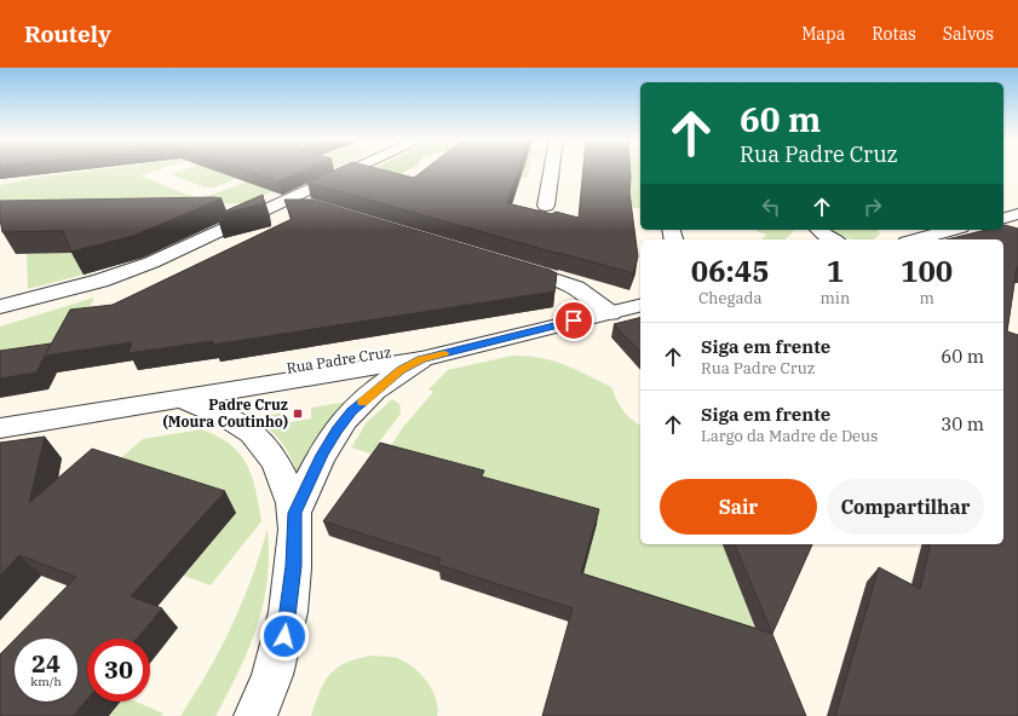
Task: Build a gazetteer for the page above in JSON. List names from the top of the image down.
{
  "streets": {
    "street": ["Rua Padre Cruz"]
  },
  "places": {
    "transit": ["Padre Cruz (Moura Coutinho)"]
  },
  "page": {
    "header": "Routely",
    "nav": ["Mapa", "Rotas", "Salvos"],
    "turn": ["60 m", "Rua Padre Cruz"],
    "eta": [
      "06:45",
      "Chegada",
      "1",
      "min",
      "100",
      "m"
    ],
    "list": [
      {
        "name": "Siga em frente",
        "note": "Rua Padre Cruz",
        "value": "60 m"
      },
      {
        "name": "Siga em frente",
        "note": "Largo da Madre de Deus",
        "value": "30 m"
      }
    ],
    "buttons": ["Sair", "Compartilhar"],
    "speed": "24 km/h",
    "limit": "30"
  }
}
